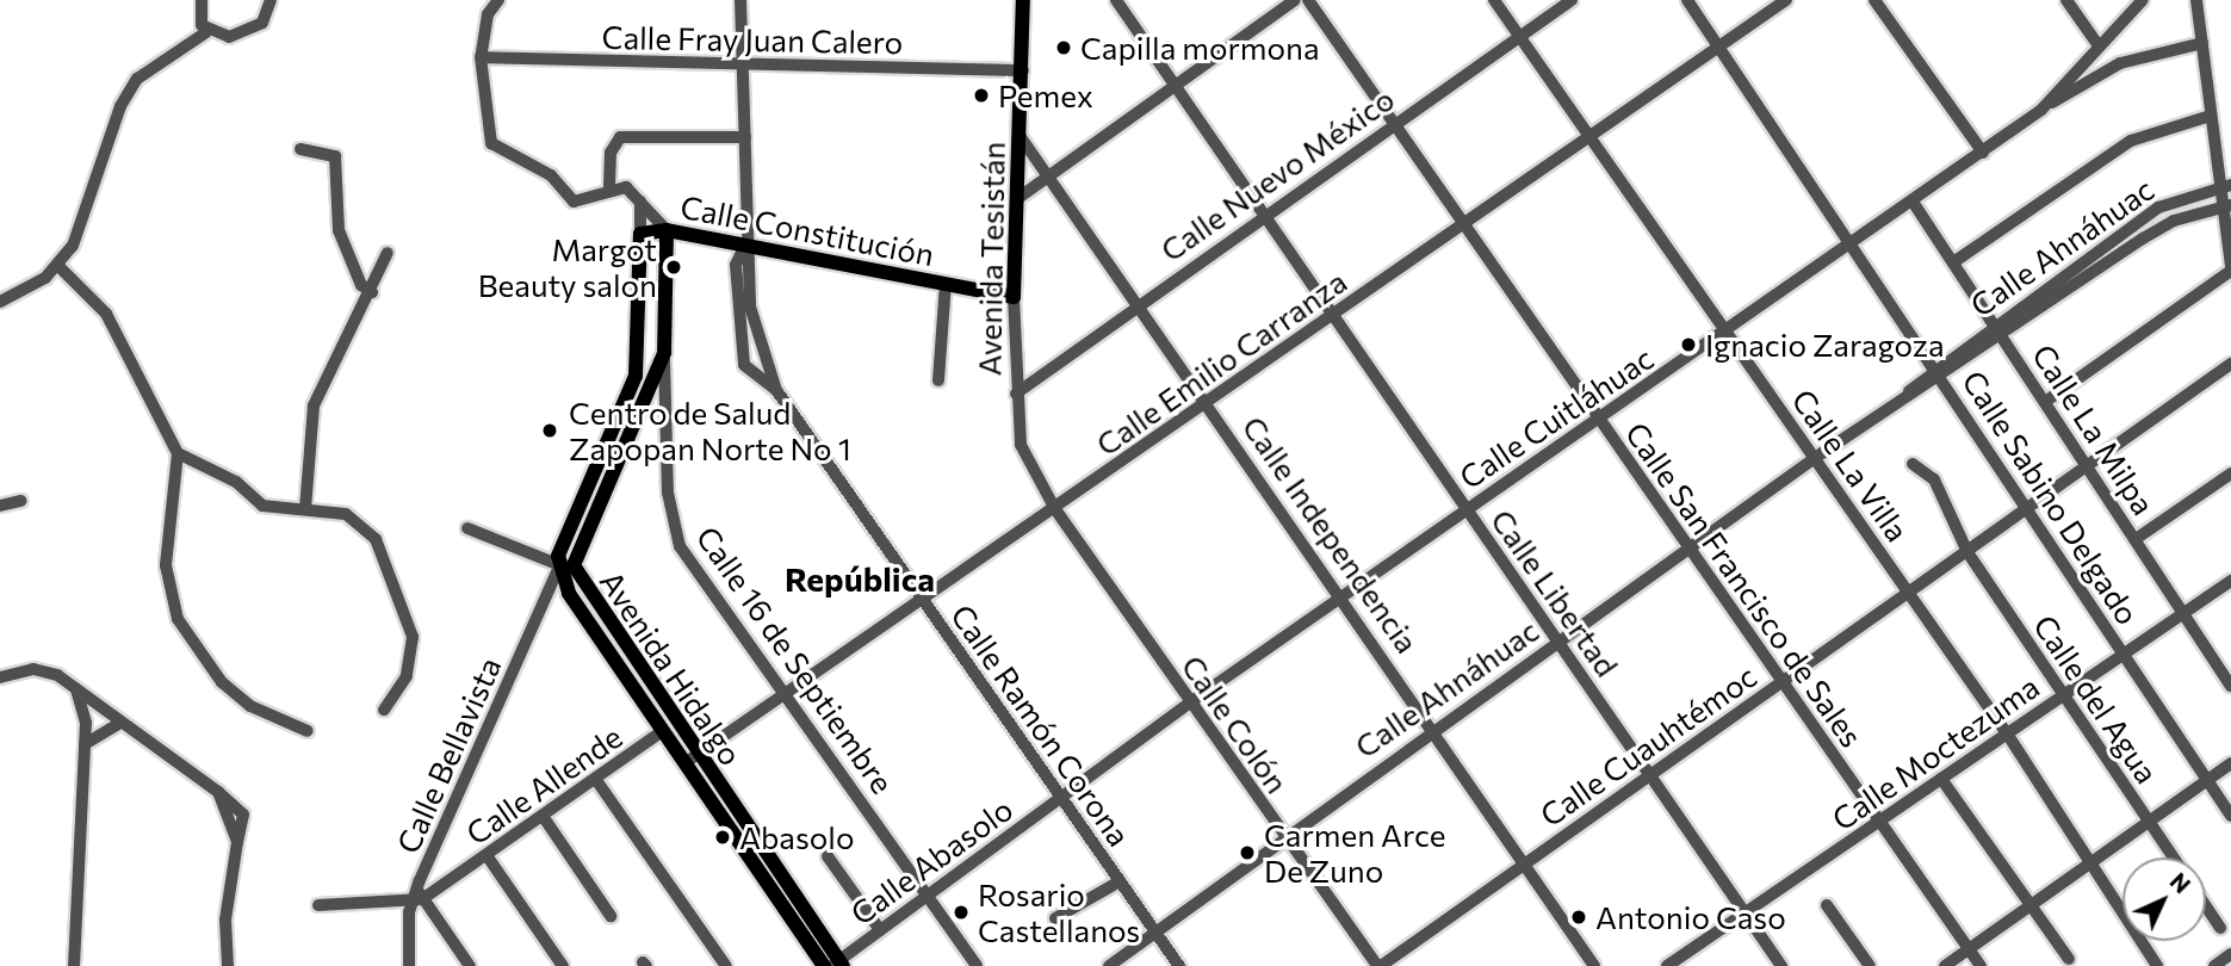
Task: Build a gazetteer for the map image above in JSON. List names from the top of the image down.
{
  "streets": {
    "main road": ["Calle Constitución", "Avenida Tesistán", "Avenida Hidalgo"],
    "street": [
      "Calle Fray Juan Calero",
      "Calle Nuevo México",
      "Calle Ahnáhuac",
      "Calle Emilio Carranza",
      "Calle Cuitláhuac",
      "Calle La Milpa",
      "Calle La Villa",
      "Calle Sabino Delgado",
      "Calle Independencia",
      "Calle San Francisco de Sales",
      "Calle Libertad",
      "Calle 16 de Septiembre",
      "Calle del Agua",
      "Calle Colón",
      "Calle Ramón Corona",
      "Calle Cuauhtémoc",
      "Calle Moctezuma",
      "Calle Bellavista",
      "Calle Allende",
      "Calle Abasolo"
    ]
  },
  "crossings": [
    ["Calle Fray Juan Calero", "Avenida Tesistán"],
    ["Calle Nuevo México", "Avenida Tesistán"],
    ["Calle Nuevo México", "Calle La Villa"],
    ["Calle Nuevo México", "Calle Independencia"],
    ["Calle Nuevo México", "Calle San Francisco de Sales"],
    ["Calle Nuevo México", "Calle Libertad"],
    ["Calle Constitución", "Avenida Tesistán"],
    ["Calle Constitución", "Avenida Hidalgo"],
    ["Calle Constitución", "Calle Ramón Corona"],
    ["Calle Ahnáhuac", "Calle La Milpa"],
    ["Calle Ahnáhuac", "Calle La Villa"],
    ["Calle Ahnáhuac", "Calle Sabino Delgado"],
    ["Calle Ahnáhuac", "Calle Independencia"],
    ["Calle Ahnáhuac", "Calle San Francisco de Sales"],
    ["Calle Ahnáhuac", "Calle Libertad"],
    ["Calle Ahnáhuac", "Calle Colón"],
    ["Calle Ahnáhuac", "Calle Ramón Corona"],
    ["Avenida Tesistán", "Calle Emilio Carranza"],
    ["Avenida Tesistán", "Calle Independencia"],
    ["Avenida Tesistán", "Calle Colón"],
    ["Calle Emilio Carranza", "Calle La Villa"],
    ["Calle Emilio Carranza", "Calle Sabino Delgado"],
    ["Calle Emilio Carranza", "Calle Independencia"],
    ["Calle Emilio Carranza", "Calle San Francisco de Sales"],
    ["Calle Emilio Carranza", "Calle Libertad"],
    ["Calle Emilio Carranza", "Calle 16 de Septiembre"],
    ["Calle Emilio Carranza", "Avenida Hidalgo"],
    ["Calle Emilio Carranza", "Calle Colón"],
    ["Calle Emilio Carranza", "Calle Ramón Corona"],
    ["Calle Cuitláhuac", "Calle La Milpa"],
    ["Calle Cuitláhuac", "Calle La Villa"],
    ["Calle Cuitláhuac", "Calle Sabino Delgado"],
    ["Calle Cuitláhuac", "Calle Independencia"],
    ["Calle Cuitláhuac", "Calle San Francisco de Sales"],
    ["Calle Cuitláhuac", "Calle Libertad"],
    ["Calle Cuitláhuac", "Calle Colón"],
    ["Calle Cuitláhuac", "Calle Ramón Corona"],
    ["Calle Cuitláhuac", "Calle Abasolo"],
    ["Calle La Milpa", "Calle Cuauhtémoc"],
    ["Calle La Milpa", "Calle Moctezuma"],
    ["Calle La Villa", "Calle Cuauhtémoc"],
    ["Calle La Villa", "Calle Moctezuma"],
    ["Calle Sabino Delgado", "Calle Cuauhtémoc"],
    ["Calle Sabino Delgado", "Calle Moctezuma"],
    ["Calle Independencia", "Calle Cuauhtémoc"],
    ["Calle San Francisco de Sales", "Calle Cuauhtémoc"],
    ["Calle San Francisco de Sales", "Calle Moctezuma"],
    ["Calle Libertad", "Calle Cuauhtémoc"],
    ["Calle Libertad", "Calle Moctezuma"],
    ["Calle 16 de Septiembre", "Avenida Hidalgo"],
    ["Calle 16 de Septiembre", "Calle Abasolo"],
    ["Avenida Hidalgo", "Calle Bellavista"],
    ["Avenida Hidalgo", "Calle Allende"],
    ["Avenida Hidalgo", "Calle Abasolo"],
    ["Calle del Agua", "Calle Cuauhtémoc"],
    ["Calle del Agua", "Calle Moctezuma"],
    ["Calle Colón", "Calle Cuauhtémoc"],
    ["Calle Ramón Corona", "Calle Abasolo"],
    ["Calle Bellavista", "Calle Allende"]
  ],
  "districts": ["República"],
  "places": [
    "Capilla mormona",
    "Pemex",
    "Margot Beauty salon",
    "Ignacio Zaragoza",
    "Centro de Salud Zapopan Norte No 1",
    "Abasolo",
    "Carmen Arce De Zuno",
    "Rosario Castellanos",
    "Antonio Caso"
  ],
  "north": "top right"
}
